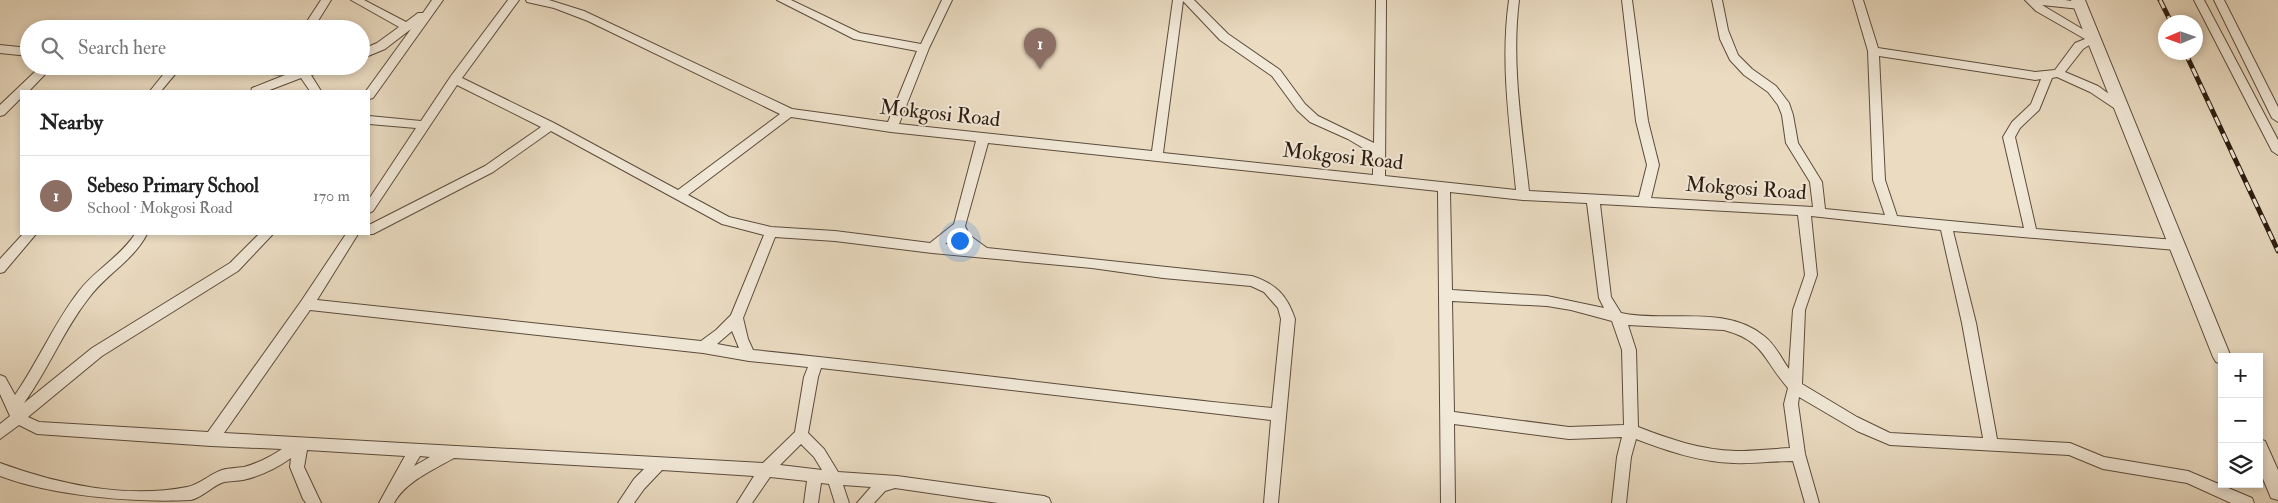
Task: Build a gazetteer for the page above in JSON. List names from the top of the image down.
{
  "streets": {
    "street": ["Mokgosi Road"]
  },
  "north": "left",
  "page": {
    "search": "Search here",
    "pins": "1",
    "heading": "Nearby",
    "list": [
      {
        "mark": "1",
        "name": "Sebeso Primary School",
        "note": "School · Mokgosi Road",
        "value": "170 m"
      }
    ],
    "map_buttons": ["+", "−"]
  }
}
